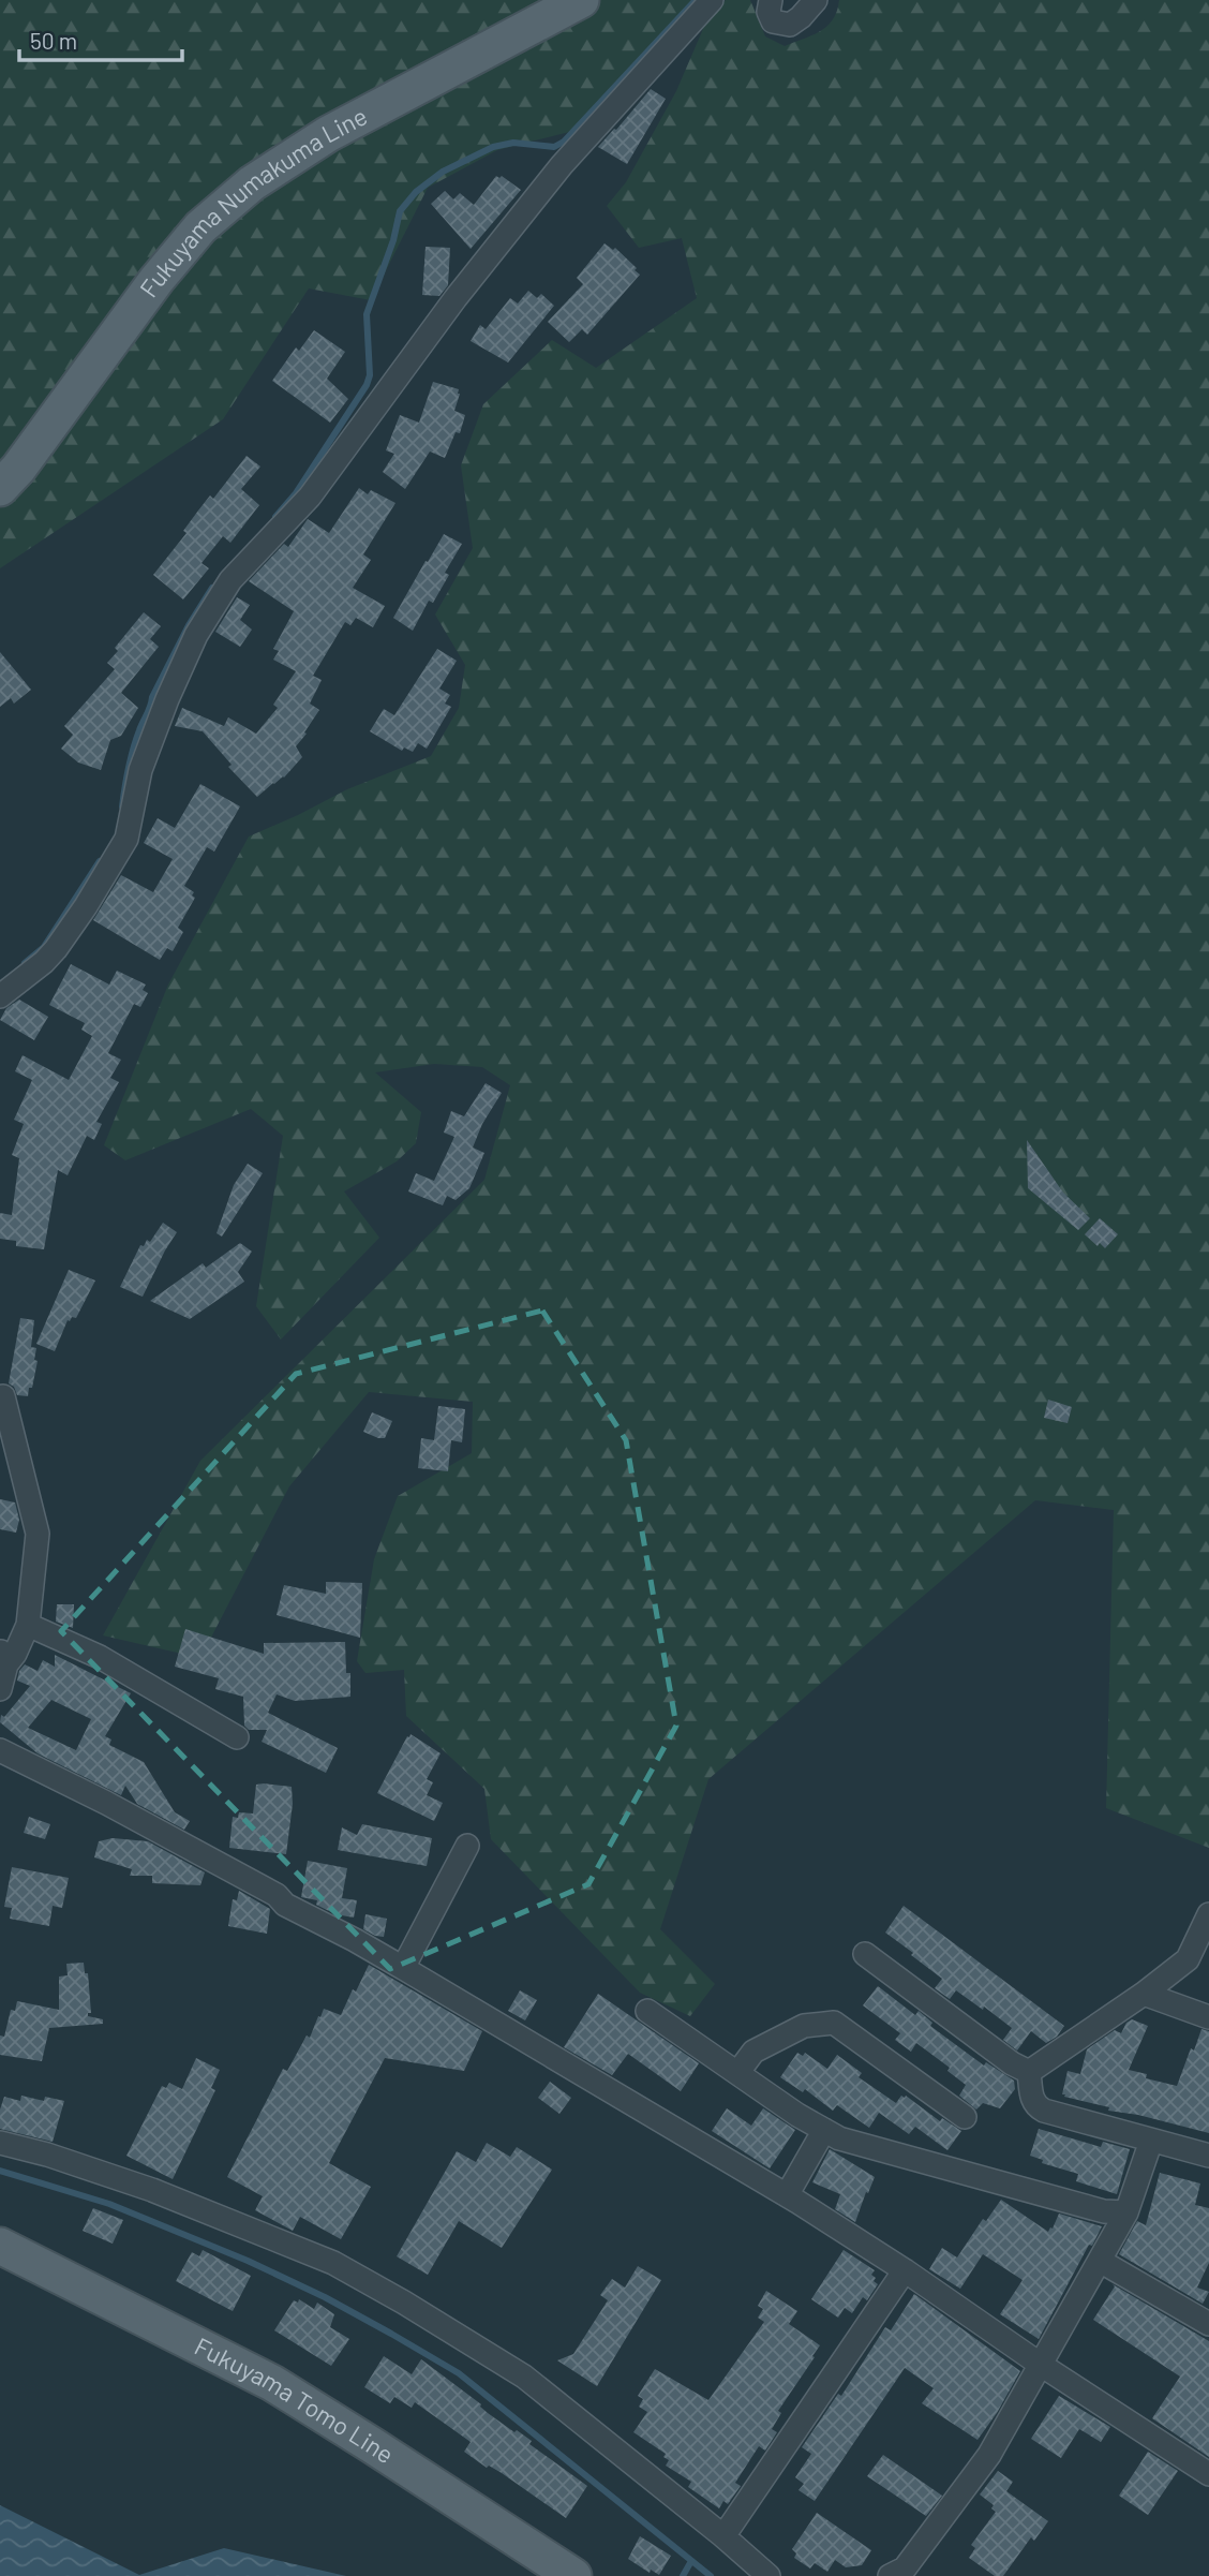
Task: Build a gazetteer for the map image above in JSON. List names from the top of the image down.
{
  "streets": {
    "main road": ["Fukuyama Numakuma Line", "Fukuyama Tomo Line"]
  },
  "scale_bar": "50 m"
}
